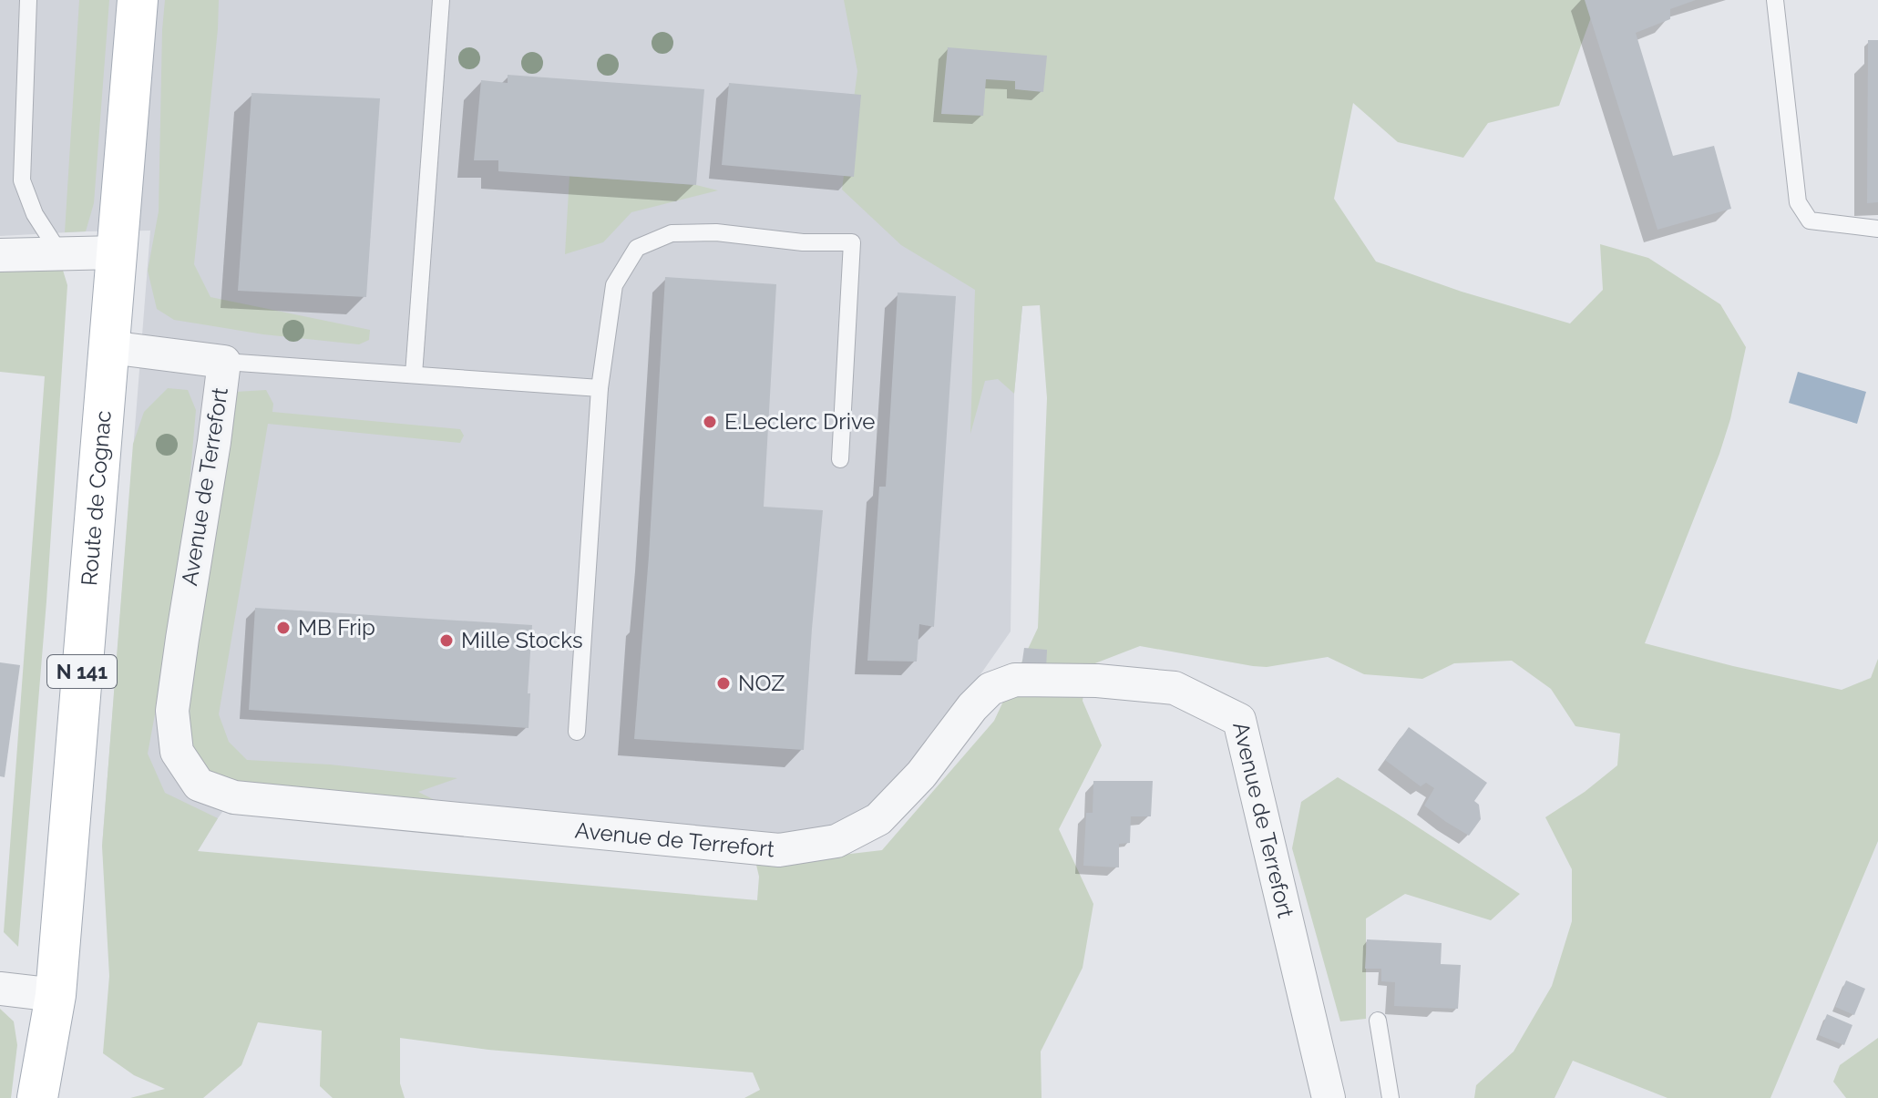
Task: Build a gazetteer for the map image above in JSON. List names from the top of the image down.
{
  "streets": {
    "main road": ["Route de Cognac", "N 141"],
    "street": ["Avenue de Terrefort"]
  },
  "crossings": [
    ["Avenue de Terrefort", "Route de Cognac"]
  ],
  "places": [
    "E.Leclerc Drive",
    "MB Frip",
    "Mille Stocks",
    "NOZ"
  ]
}
